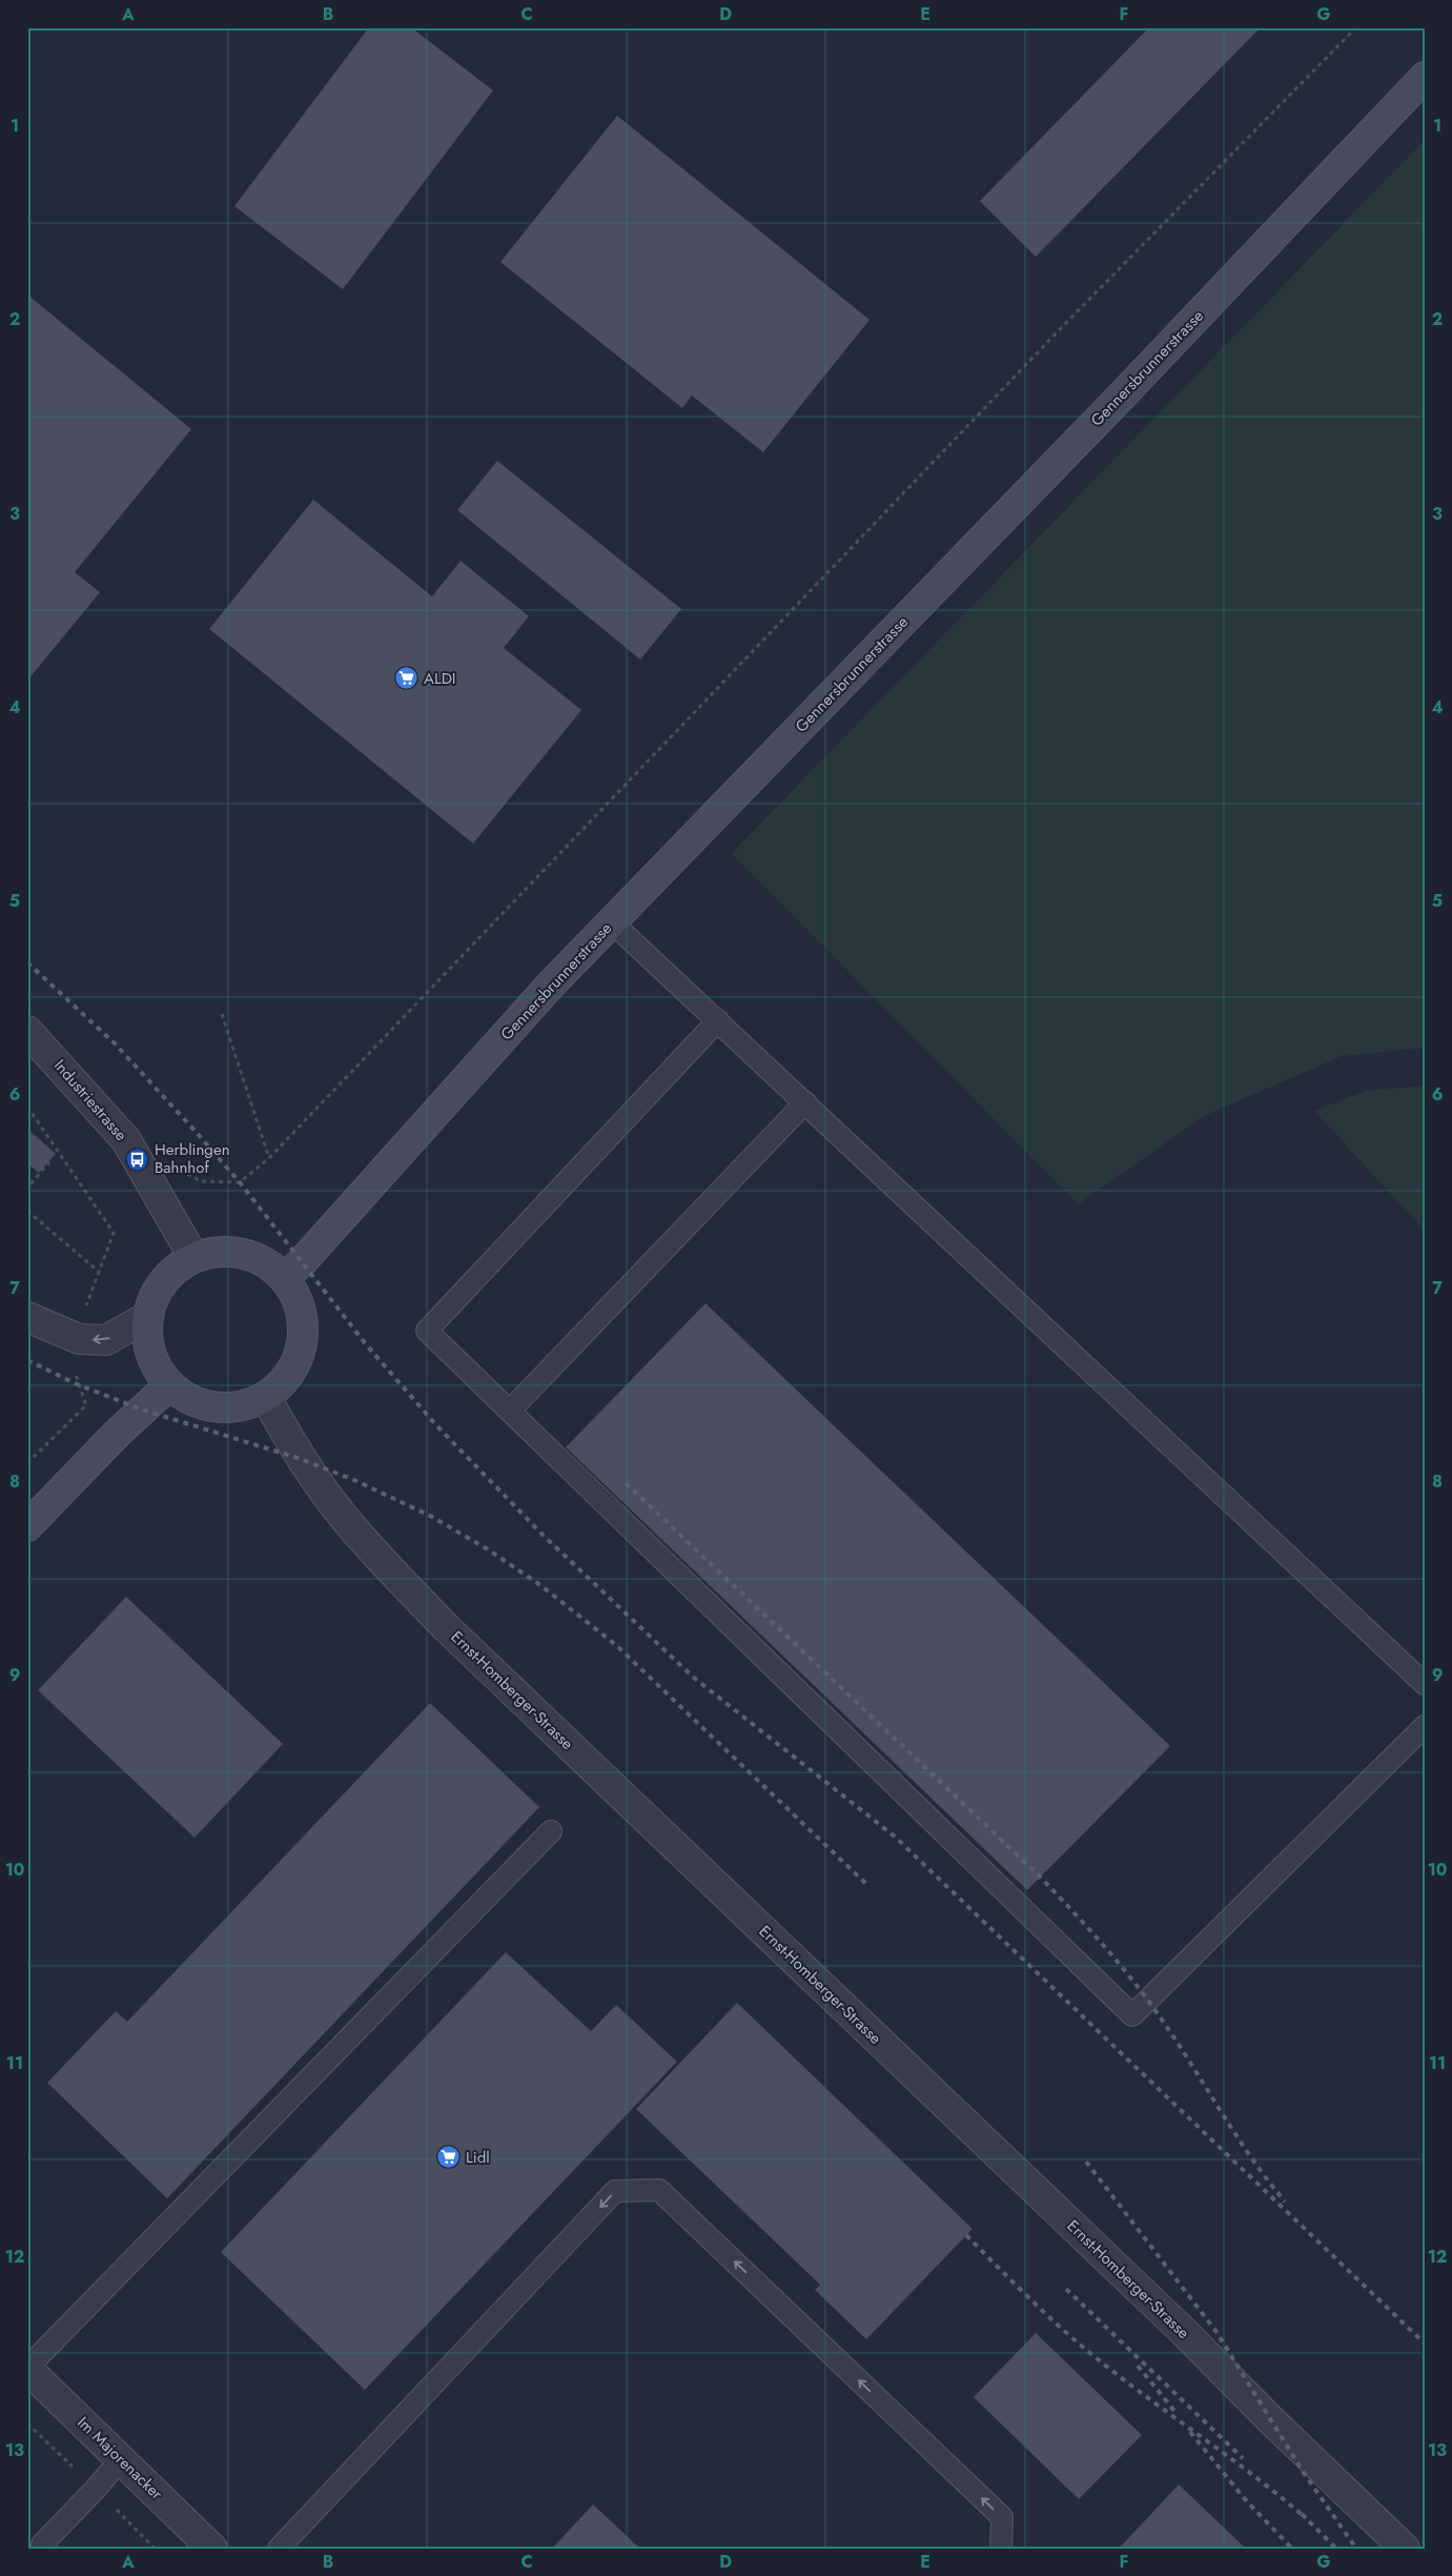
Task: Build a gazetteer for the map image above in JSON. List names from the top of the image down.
{
  "streets": {
    "street": [
      "Gennersbrunnerstrasse",
      "Industriestrasse",
      "Ernst-Homberger-Strasse",
      "Im Majorenacker"
    ]
  },
  "crossings": [
    ["Gennersbrunnerstrasse", "Industriestrasse"],
    ["Gennersbrunnerstrasse", "Ernst-Homberger-Strasse"],
    ["Industriestrasse", "Ernst-Homberger-Strasse"]
  ],
  "places": {
    "supermarket": ["ALDI", "Lidl"],
    "bus stop": ["Herblingen Bahnhof"]
  },
  "grid": {
    "columns": [
      "A",
      "B",
      "C",
      "D",
      "E",
      "F",
      "G"
    ],
    "rows": [
      "1",
      "2",
      "3",
      "4",
      "5",
      "6",
      "7",
      "8",
      "9",
      "10",
      "11",
      "12",
      "13"
    ]
  }
}
